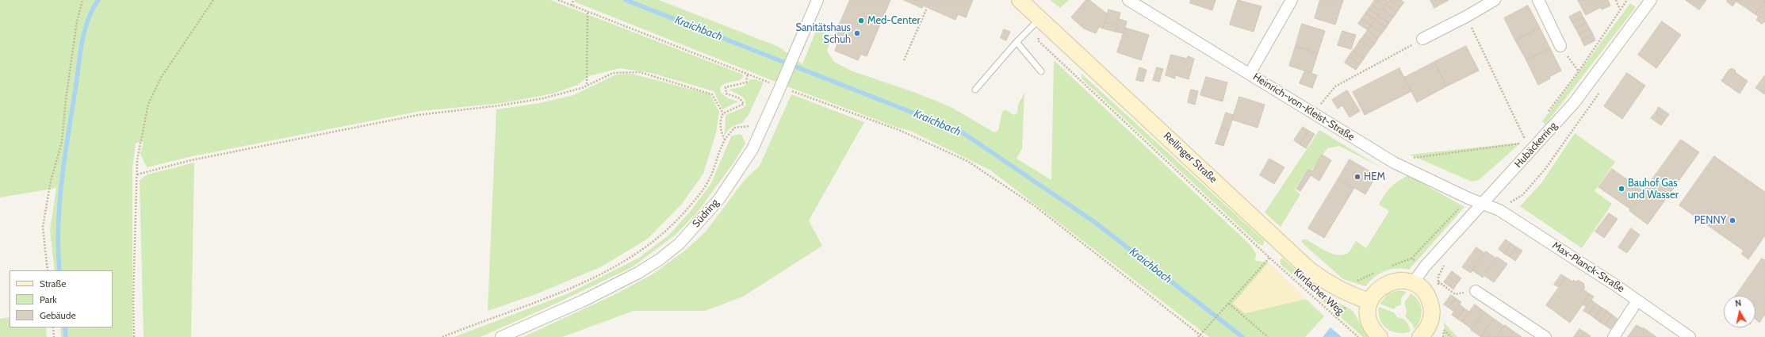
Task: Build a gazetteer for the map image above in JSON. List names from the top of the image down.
{
  "streets": {
    "main road": ["Reilinger Straße"],
    "street": [
      "Heinrich-von-Kleist-Straße",
      "Hubäckerring",
      "Südring",
      "Max-Planck-Straße"
    ],
    "path": ["Kirrlacher Weg"]
  },
  "crossings": [
    ["Heinrich-von-Kleist-Straße", "Hubäckerring"],
    ["Heinrich-von-Kleist-Straße", "Max-Planck-Straße"],
    ["Hubäckerring", "Max-Planck-Straße"],
    ["Reilinger Straße", "Kirrlacher Weg"]
  ],
  "water": ["Kraichbach"],
  "places": [
    "Med-Center",
    "Sanitätshaus Schuh",
    "HEM",
    "Bauhof Gas und Wasser",
    "PENNY"
  ],
  "legend": ["Straße", "Park", "Gebäude"],
  "north": "top"
}
